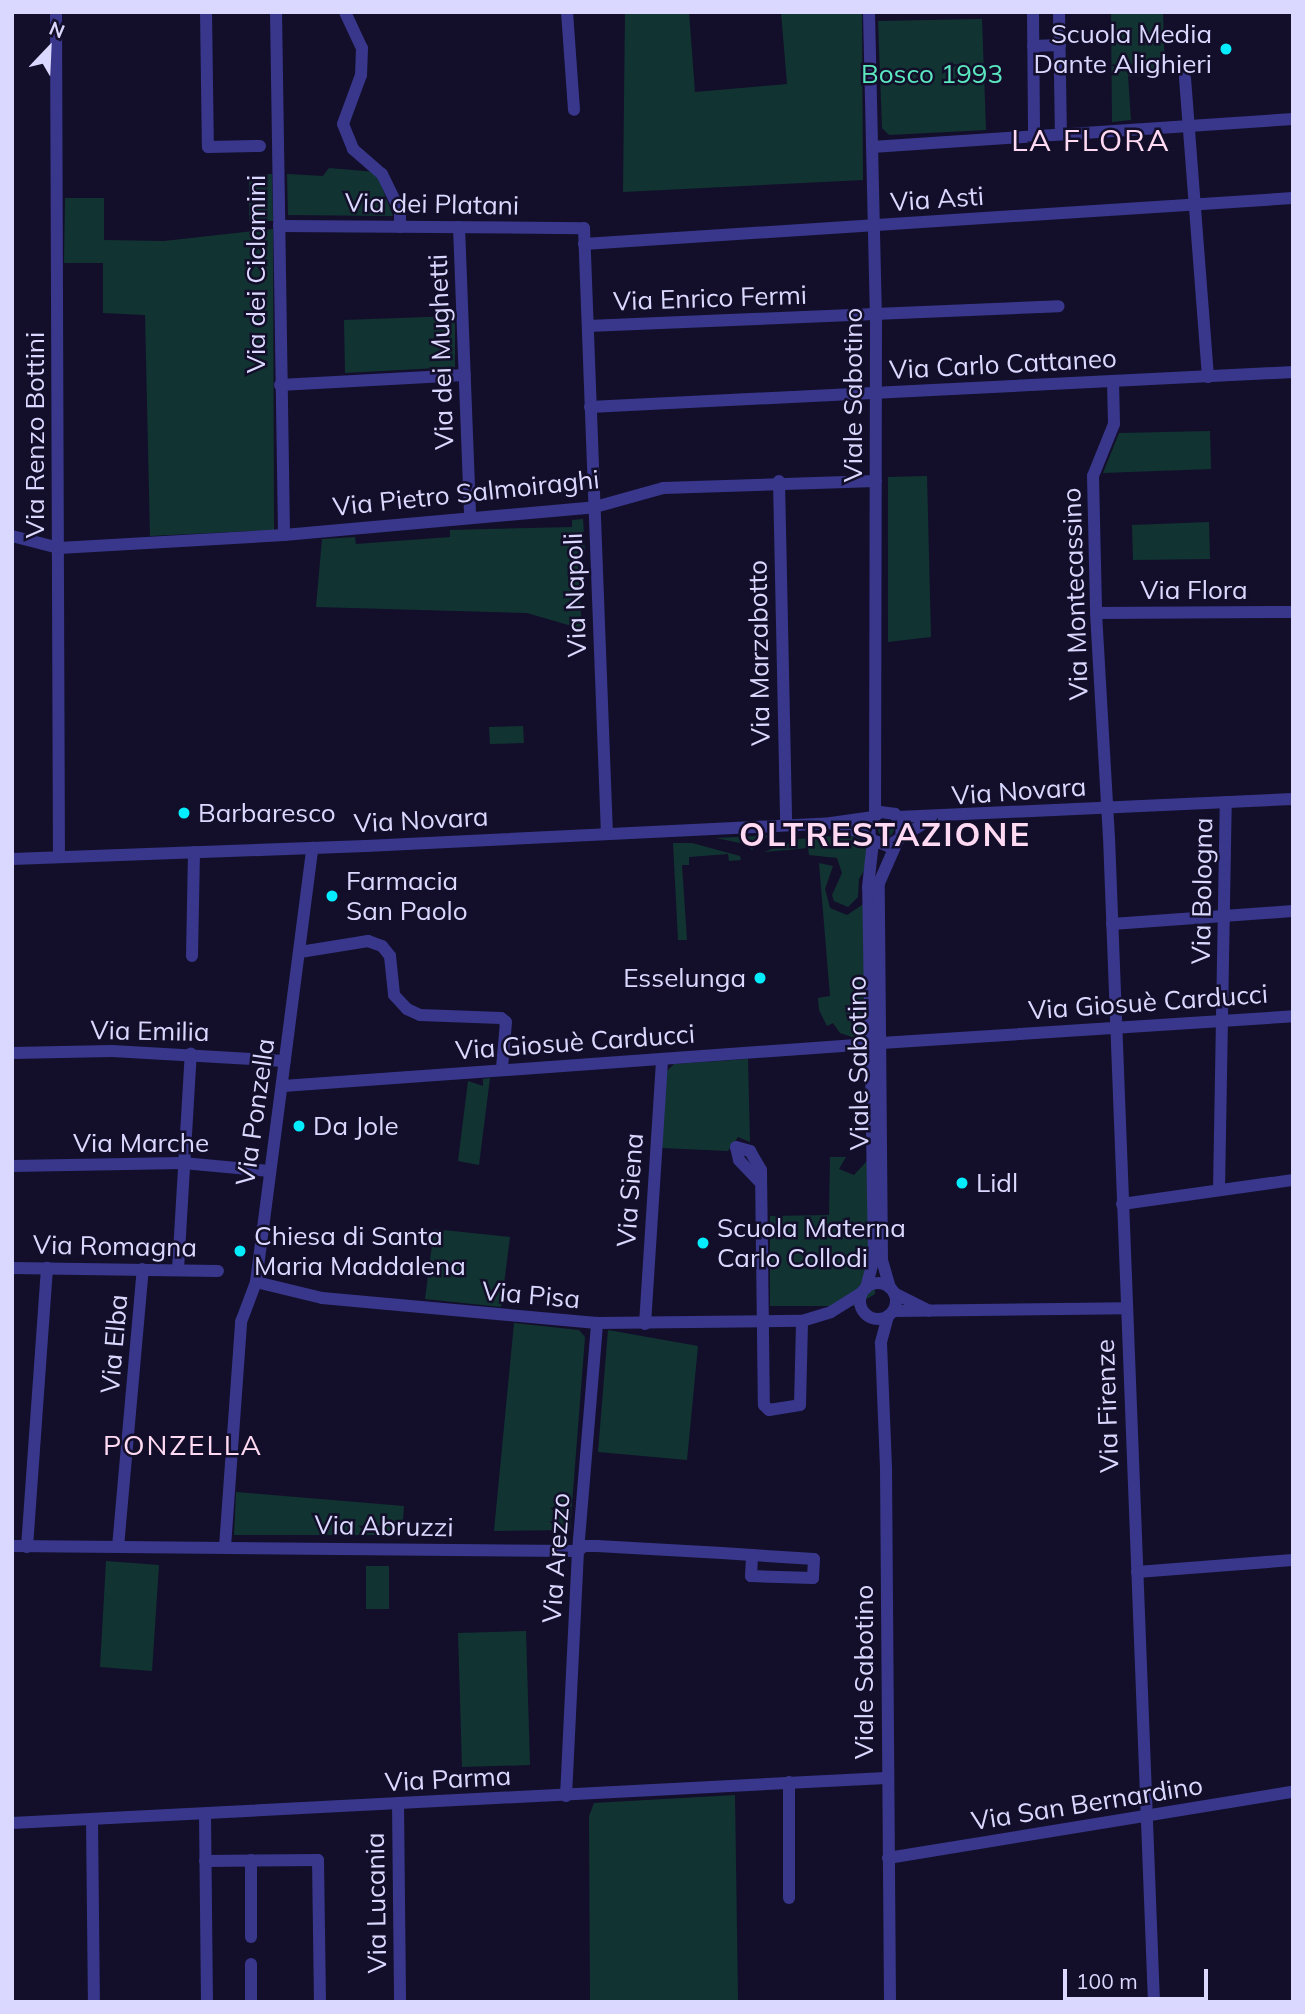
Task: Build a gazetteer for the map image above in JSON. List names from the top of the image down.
{
  "streets": {
    "street": [
      "Via Asti",
      "Via dei Platani",
      "Via dei Ciclamini",
      "Via Enrico Fermi",
      "Via dei Mughetti",
      "Via Carlo Cattaneo",
      "Viale Sabotino",
      "Via Renzo Bottini",
      "Via Pietro Salmoiraghi",
      "Via Flora",
      "Via Montecassino",
      "Via Napoli",
      "Via Marzabotto",
      "Via Novara",
      "Via Bologna",
      "Via Giosuè Carducci",
      "Via Emilia",
      "Via Ponzella",
      "Via Marche",
      "Via Siena",
      "Via Romagna",
      "Via Pisa",
      "Via Elba",
      "Via Firenze",
      "Via Abruzzi",
      "Via Arezzo",
      "Via Parma",
      "Via San Bernardino",
      "Via Lucania"
    ]
  },
  "crossings": [
    ["Via Asti", "Viale Sabotino"],
    ["Via Asti", "Via Napoli"],
    ["Via dei Platani", "Via dei Ciclamini"],
    ["Via dei Platani", "Via dei Mughetti"],
    ["Via dei Platani", "Via Napoli"],
    ["Via dei Ciclamini", "Via Pietro Salmoiraghi"],
    ["Via Enrico Fermi", "Viale Sabotino"],
    ["Via Enrico Fermi", "Via Napoli"],
    ["Via dei Mughetti", "Via Pietro Salmoiraghi"],
    ["Via Carlo Cattaneo", "Viale Sabotino"],
    ["Via Carlo Cattaneo", "Via Montecassino"],
    ["Via Carlo Cattaneo", "Via Napoli"],
    ["Viale Sabotino", "Via Pietro Salmoiraghi"],
    ["Viale Sabotino", "Via Novara"],
    ["Viale Sabotino", "Via Giosuè Carducci"],
    ["Viale Sabotino", "Via Pisa"],
    ["Viale Sabotino", "Via Parma"],
    ["Viale Sabotino", "Via San Bernardino"],
    ["Via Renzo Bottini", "Via Pietro Salmoiraghi"],
    ["Via Renzo Bottini", "Via Novara"],
    ["Via Pietro Salmoiraghi", "Via Napoli"],
    ["Via Pietro Salmoiraghi", "Via Marzabotto"],
    ["Via Flora", "Via Montecassino"],
    ["Via Montecassino", "Via Novara"],
    ["Via Montecassino", "Via Firenze"],
    ["Via Napoli", "Via Novara"],
    ["Via Marzabotto", "Via Novara"],
    ["Via Novara", "Via Bologna"],
    ["Via Novara", "Via Ponzella"],
    ["Via Novara", "Via Firenze"],
    ["Via Bologna", "Via Giosuè Carducci"],
    ["Via Giosuè Carducci", "Via Ponzella"],
    ["Via Giosuè Carducci", "Via Siena"],
    ["Via Giosuè Carducci", "Via Firenze"],
    ["Via Emilia", "Via Ponzella"],
    ["Via Ponzella", "Via Marche"],
    ["Via Ponzella", "Via Pisa"],
    ["Via Ponzella", "Via Abruzzi"],
    ["Via Siena", "Via Pisa"],
    ["Via Romagna", "Via Elba"],
    ["Via Pisa", "Via Arezzo"],
    ["Via Elba", "Via Abruzzi"],
    ["Via Firenze", "Via San Bernardino"],
    ["Via Abruzzi", "Via Arezzo"],
    ["Via Arezzo", "Via Parma"],
    ["Via Parma", "Via Lucania"]
  ],
  "districts": ["LA FLORA", "OLTRESTAZIONE", "PONZELLA"],
  "parks": ["Bosco 1993"],
  "places": [
    "Scuola Media Dante Alighieri",
    "Barbaresco",
    "Farmacia San Paolo",
    "Esselunga",
    "Da Jole",
    "Lidl",
    "Scuola Materna Carlo Collodi",
    "Chiesa di Santa Maria Maddalena"
  ],
  "scale_bar": "100 m",
  "north": "top right"
}
